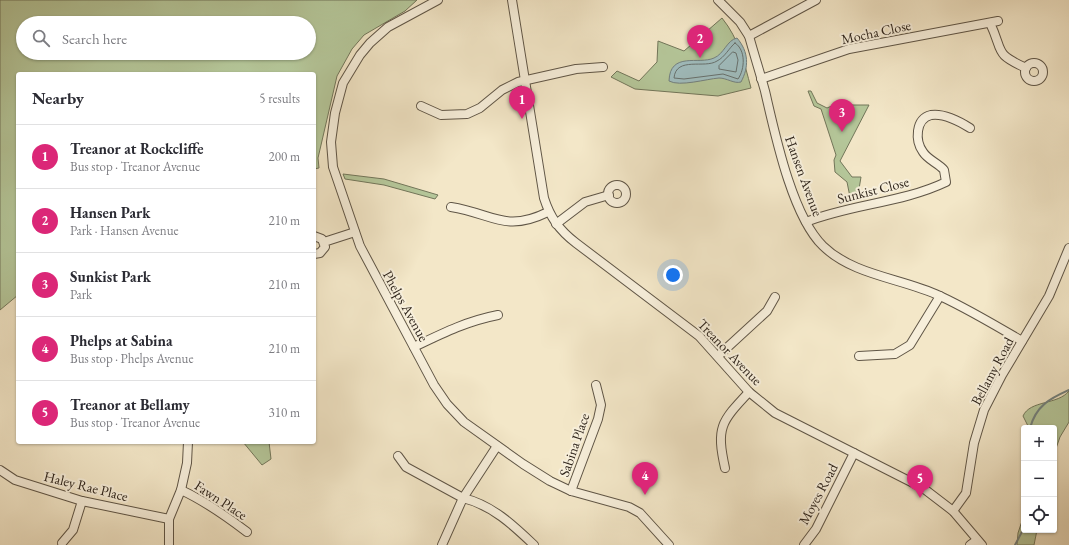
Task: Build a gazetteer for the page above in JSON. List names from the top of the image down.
{
  "streets": {
    "street": [
      "Mocha Close",
      "Hansen Avenue",
      "Sunkist Close",
      "Phelps Avenue",
      "Treanor Avenue",
      "Bellamy Road",
      "Sabina Place",
      "Haley Rae Place",
      "Moyes Road",
      "Fawn Place"
    ]
  },
  "crossings": [
    ["Mocha Close", "Hansen Avenue"],
    ["Hansen Avenue", "Sunkist Close"],
    ["Hansen Avenue", "Bellamy Road"],
    ["Phelps Avenue", "Sabina Place"],
    ["Treanor Avenue", "Bellamy Road"],
    ["Treanor Avenue", "Moyes Road"]
  ],
  "page": {
    "search": "Search here",
    "pins": [
      "2",
      "1",
      "3",
      "4",
      "5"
    ],
    "heading": ["Nearby", "5 results"],
    "list": [
      {
        "mark": "1",
        "name": "Treanor at Rockcliffe",
        "note": "Bus stop · Treanor Avenue",
        "value": "200 m"
      },
      {
        "mark": "2",
        "name": "Hansen Park",
        "note": "Park · Hansen Avenue",
        "value": "210 m"
      },
      {
        "mark": "3",
        "name": "Sunkist Park",
        "note": "Park",
        "value": "210 m"
      },
      {
        "mark": "4",
        "name": "Phelps at Sabina",
        "note": "Bus stop · Phelps Avenue",
        "value": "210 m"
      },
      {
        "mark": "5",
        "name": "Treanor at Bellamy",
        "note": "Bus stop · Treanor Avenue",
        "value": "310 m"
      }
    ],
    "map_buttons": ["+", "−"]
  }
}
